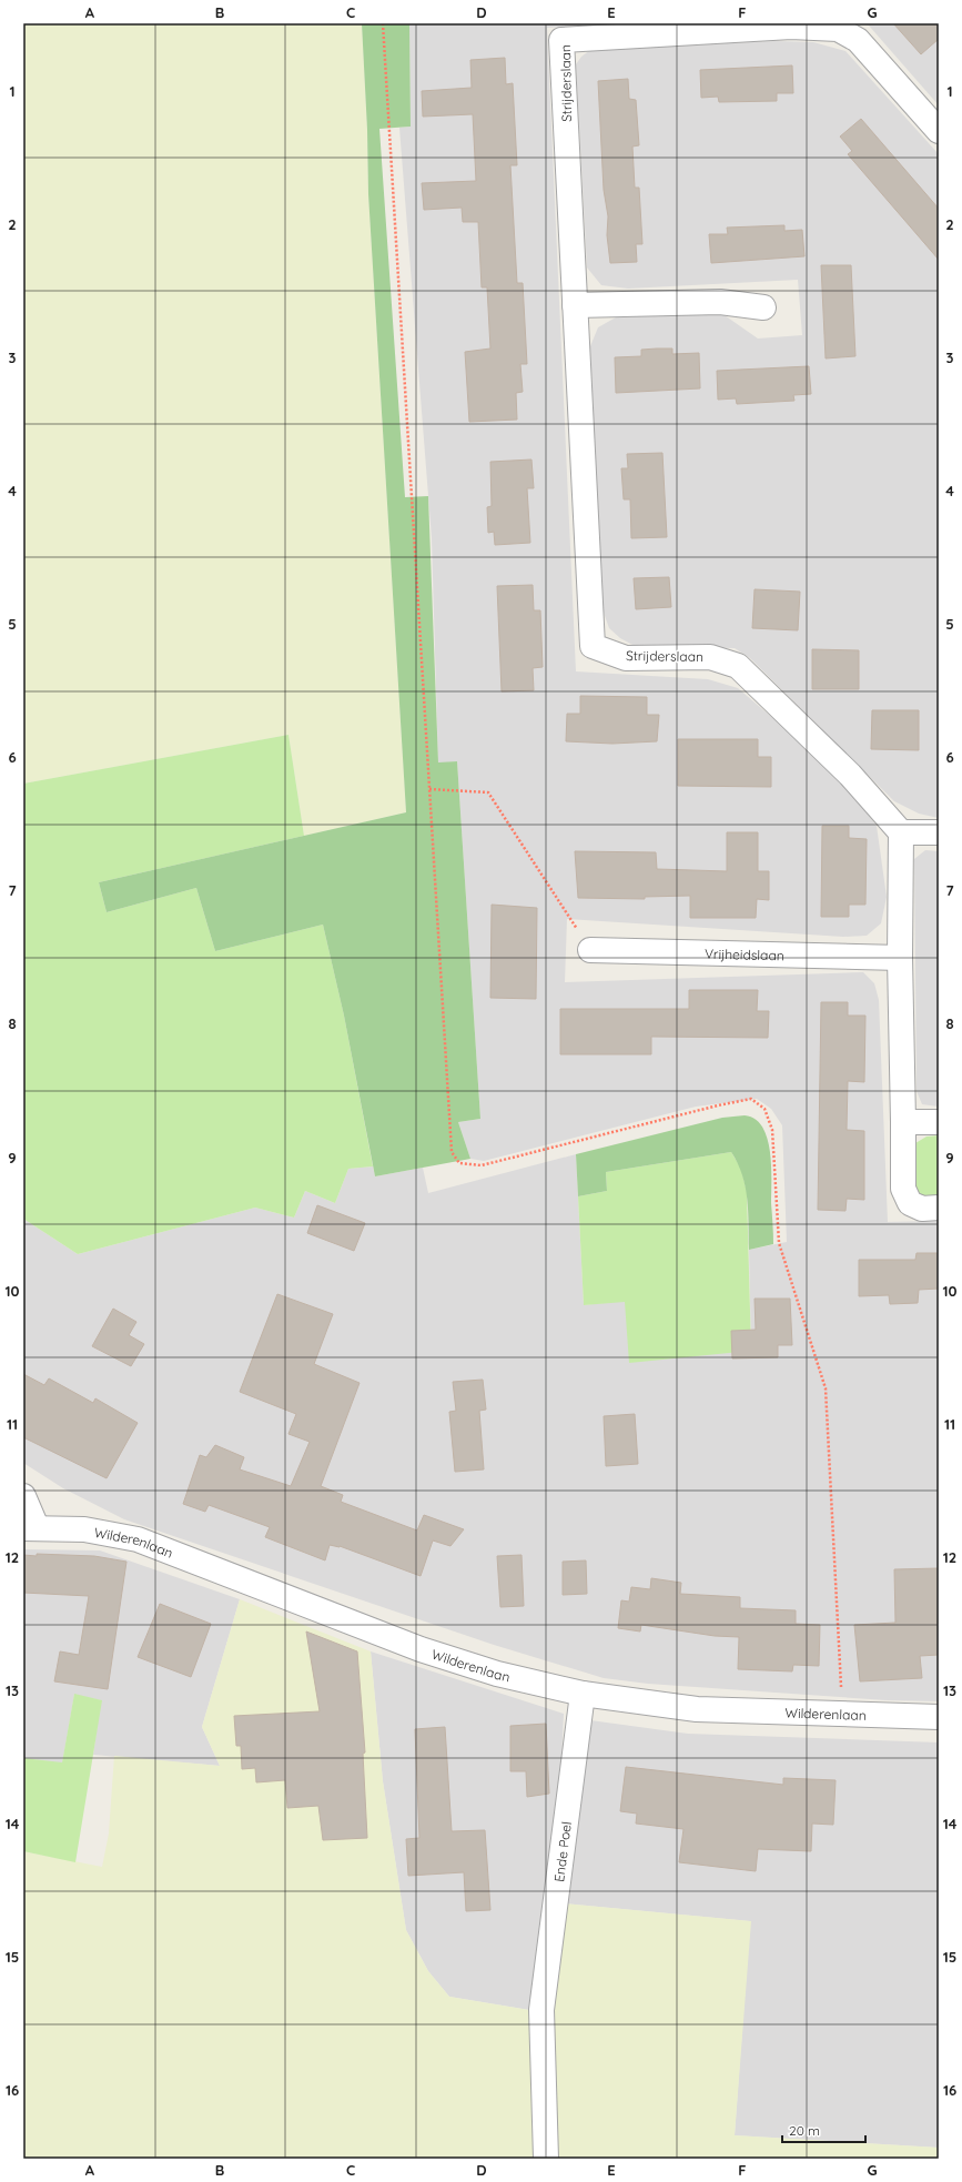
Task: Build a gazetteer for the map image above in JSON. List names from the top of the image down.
{
  "streets": {
    "street": [
      "Strijderslaan",
      "Vrijheidslaan",
      "Wilderenlaan",
      "Ende Poel"
    ]
  },
  "crossings": [
    ["Wilderenlaan", "Ende Poel"]
  ],
  "scale_bar": "20 m",
  "grid": {
    "columns": [
      "A",
      "B",
      "C",
      "D",
      "E",
      "F",
      "G"
    ],
    "rows": [
      "1",
      "2",
      "3",
      "4",
      "5",
      "6",
      "7",
      "8",
      "9",
      "10",
      "11",
      "12",
      "13",
      "14",
      "15",
      "16"
    ]
  }
}
